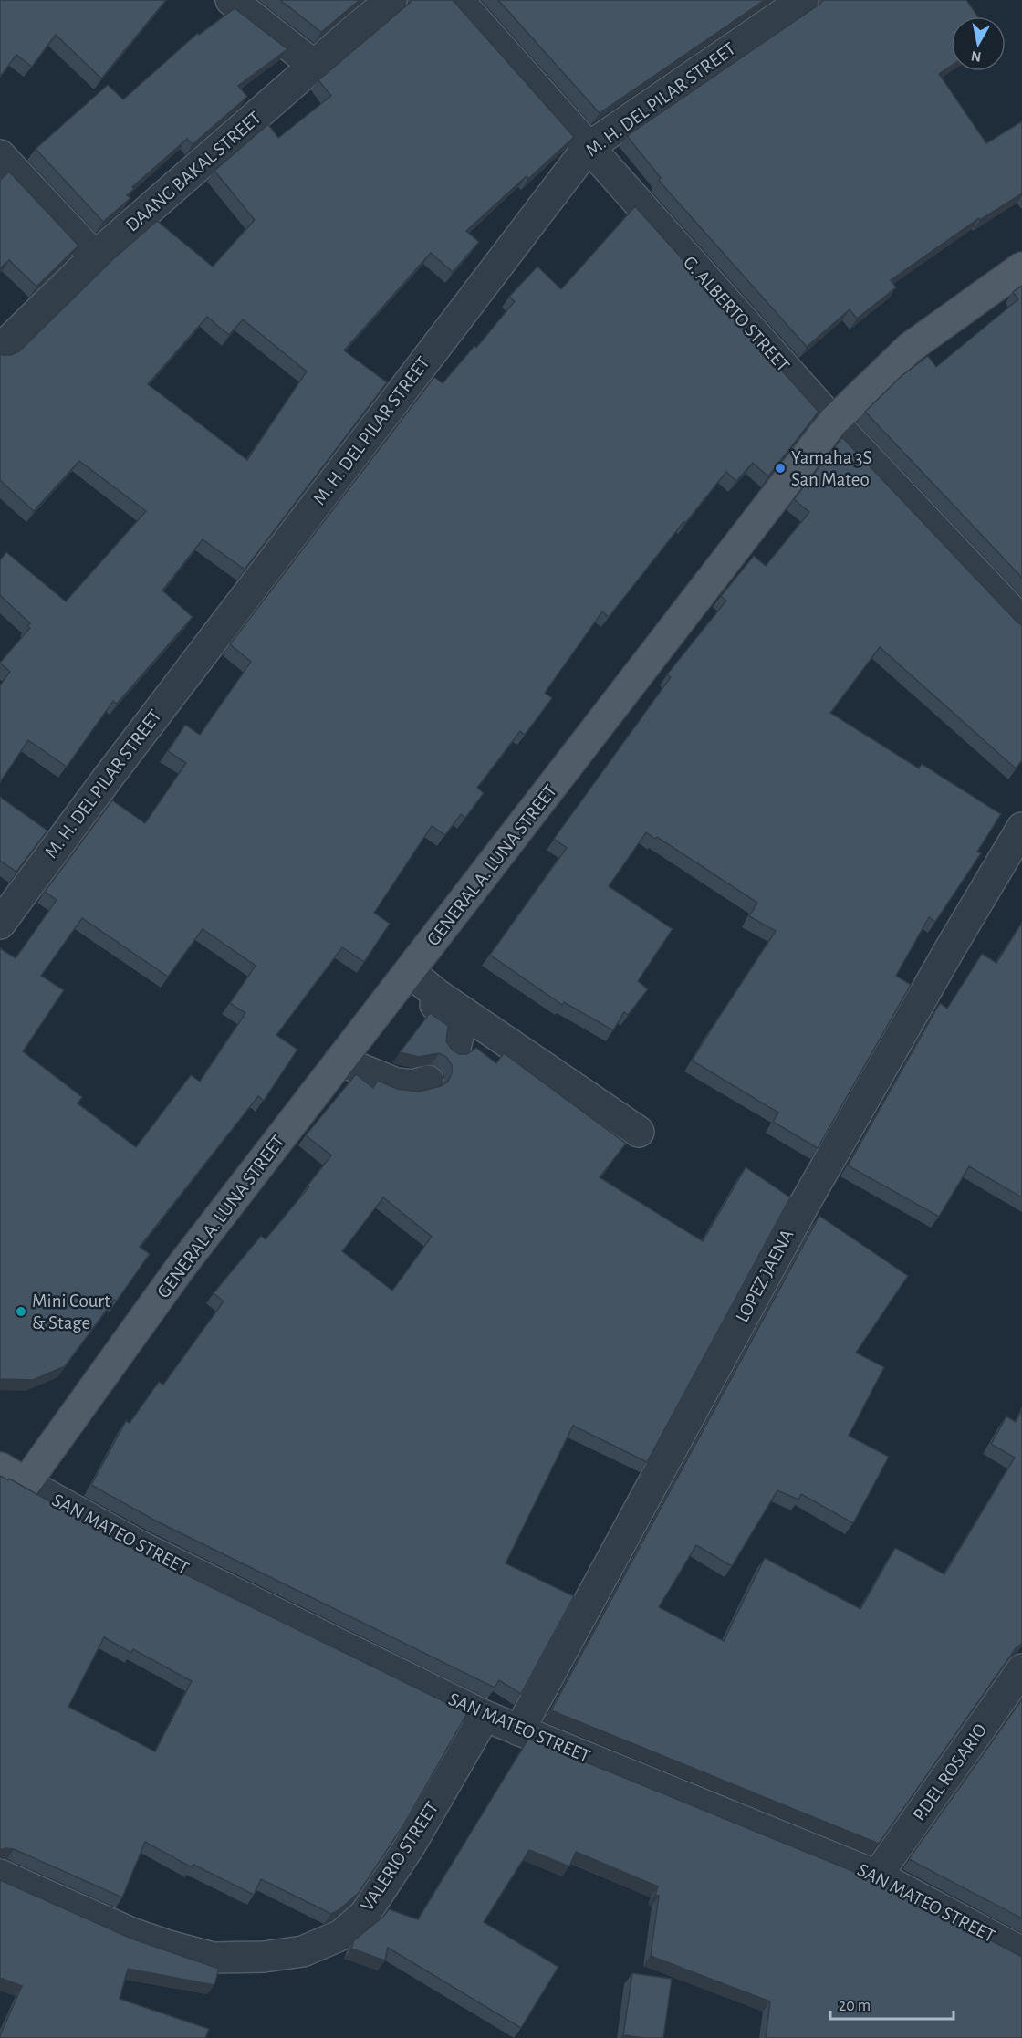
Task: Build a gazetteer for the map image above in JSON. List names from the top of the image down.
{
  "streets": {
    "main road": ["GENERAL A. LUNA STREET"],
    "street": [
      "M. H. DEL PILAR STREET",
      "DAANG BAKAL STREET",
      "G. ALBERTO STREET",
      "LOPEZ JAENA",
      "SAN MATEO STREET",
      "P.DEL ROSARIO",
      "VALERIO STREET"
    ]
  },
  "crossings": [
    ["M. H. DEL PILAR STREET", "G. ALBERTO STREET"],
    ["G. ALBERTO STREET", "GENERAL A. LUNA STREET"],
    ["GENERAL A. LUNA STREET", "SAN MATEO STREET"],
    ["LOPEZ JAENA", "SAN MATEO STREET"],
    ["SAN MATEO STREET", "P.DEL ROSARIO"],
    ["SAN MATEO STREET", "VALERIO STREET"]
  ],
  "places": ["Yamaha 3S San Mateo", "Mini Court & Stage"],
  "scale_bar": "20 m",
  "north": "bottom"
}
